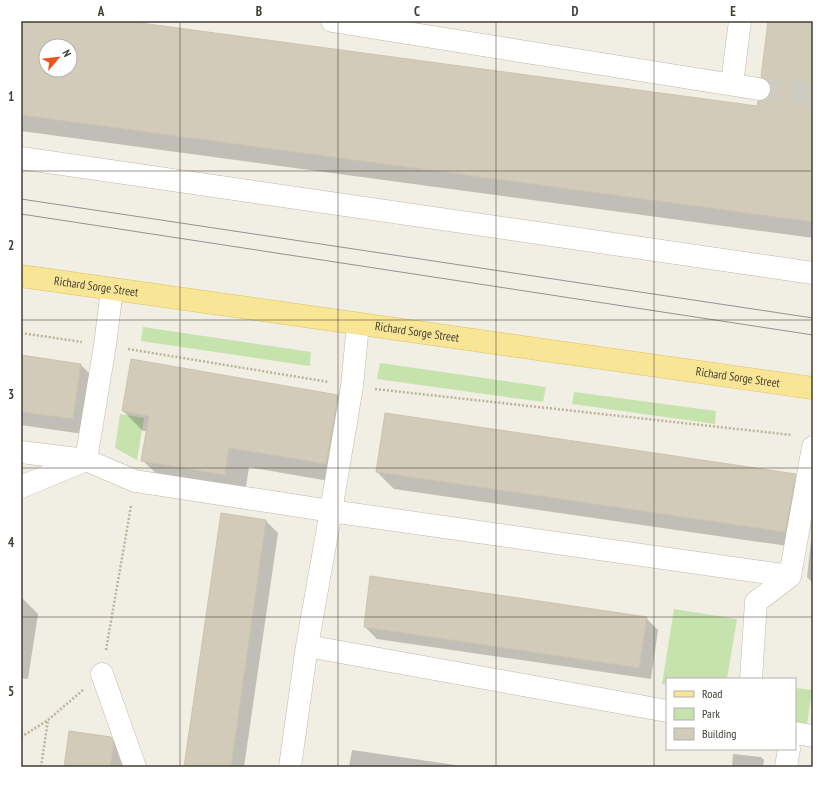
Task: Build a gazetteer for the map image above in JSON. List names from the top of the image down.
{
  "streets": {
    "main road": ["Richard Sorge Street"]
  },
  "legend": ["Road", "Park", "Building"],
  "north": "top right",
  "grid": {
    "columns": [
      "A",
      "B",
      "C",
      "D",
      "E"
    ],
    "rows": [
      "1",
      "2",
      "3",
      "4",
      "5"
    ]
  }
}
